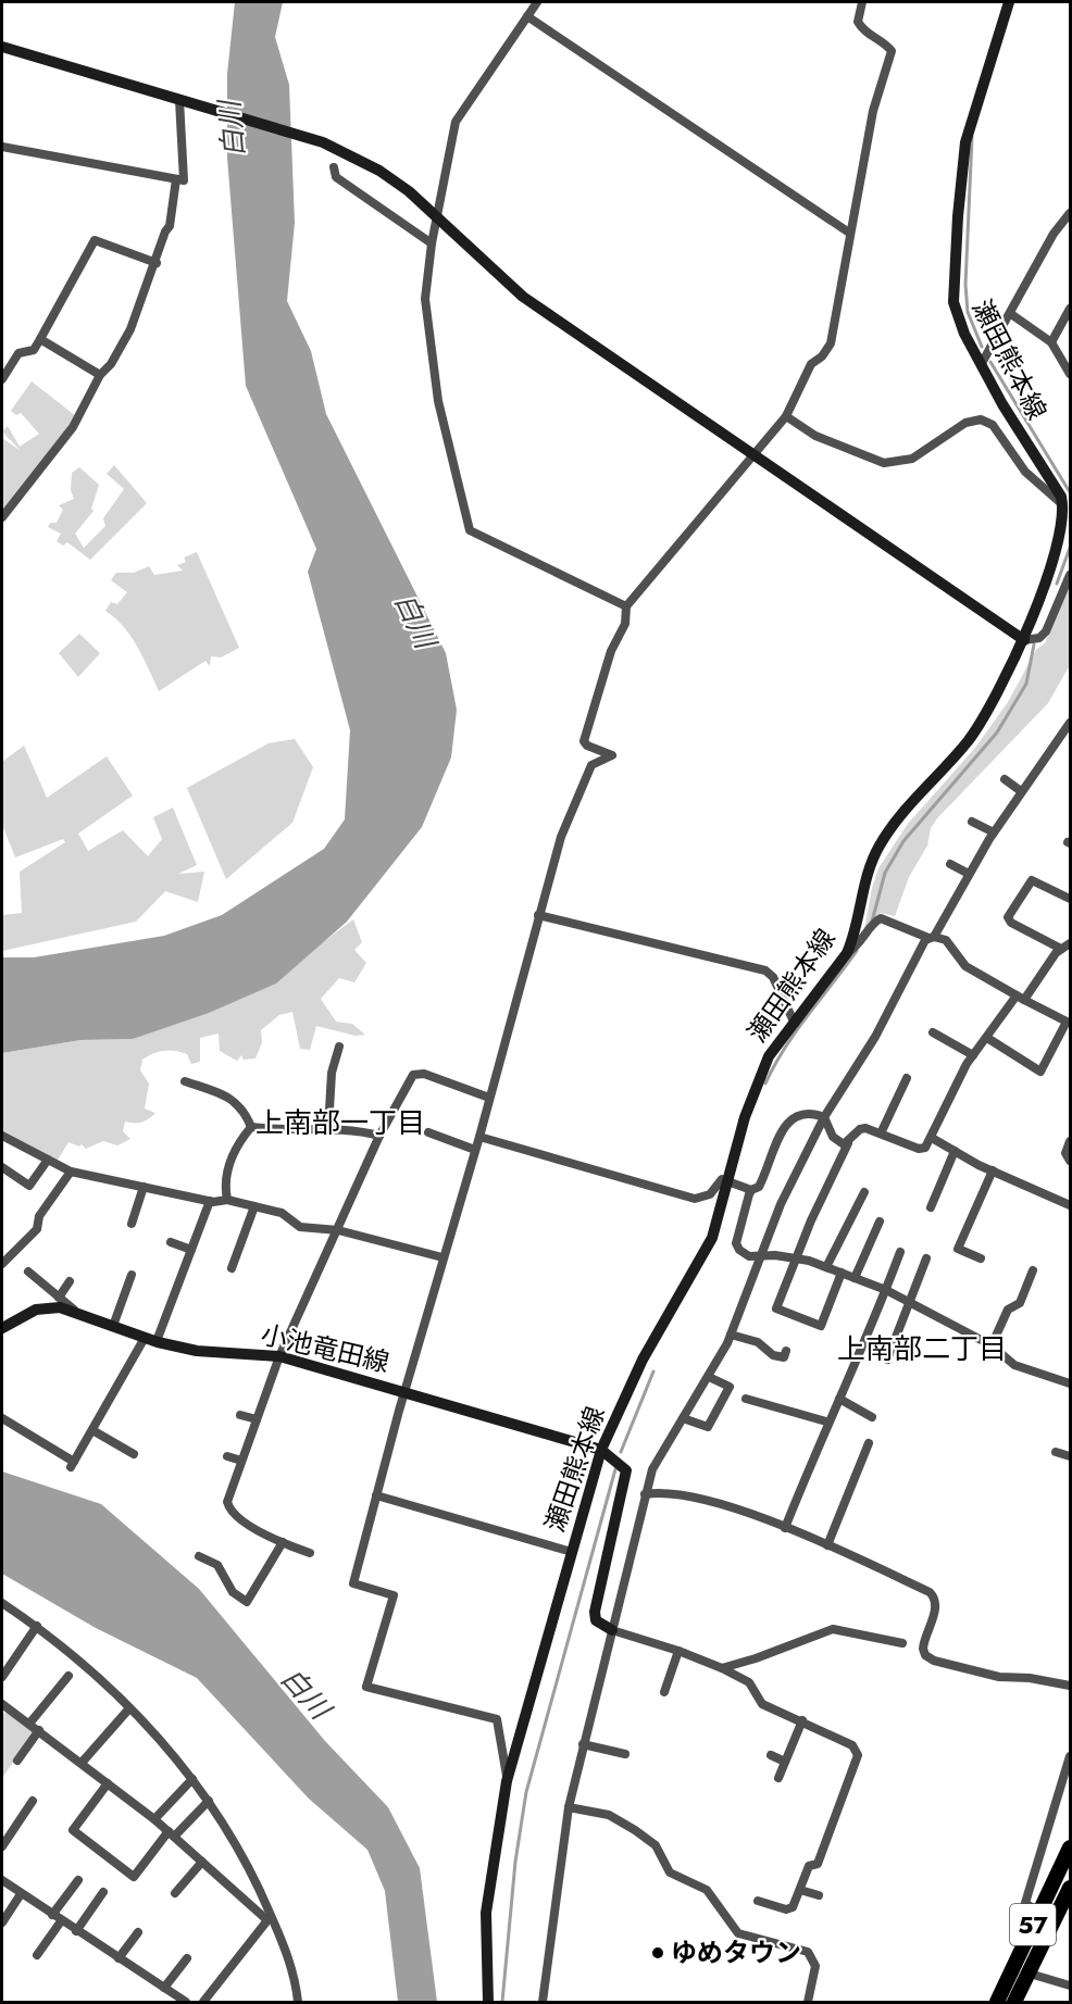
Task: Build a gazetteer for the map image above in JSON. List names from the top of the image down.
{
  "streets": {
    "highway": ["57"],
    "main road": ["瀬田熊本線", "小池竜田線"]
  },
  "crossings": [
    ["瀬田熊本線", "小池竜田線"]
  ],
  "districts": ["上南部一丁目", "上南部二丁目"],
  "water": ["白川"],
  "places": ["ゆめタウン"]
}
